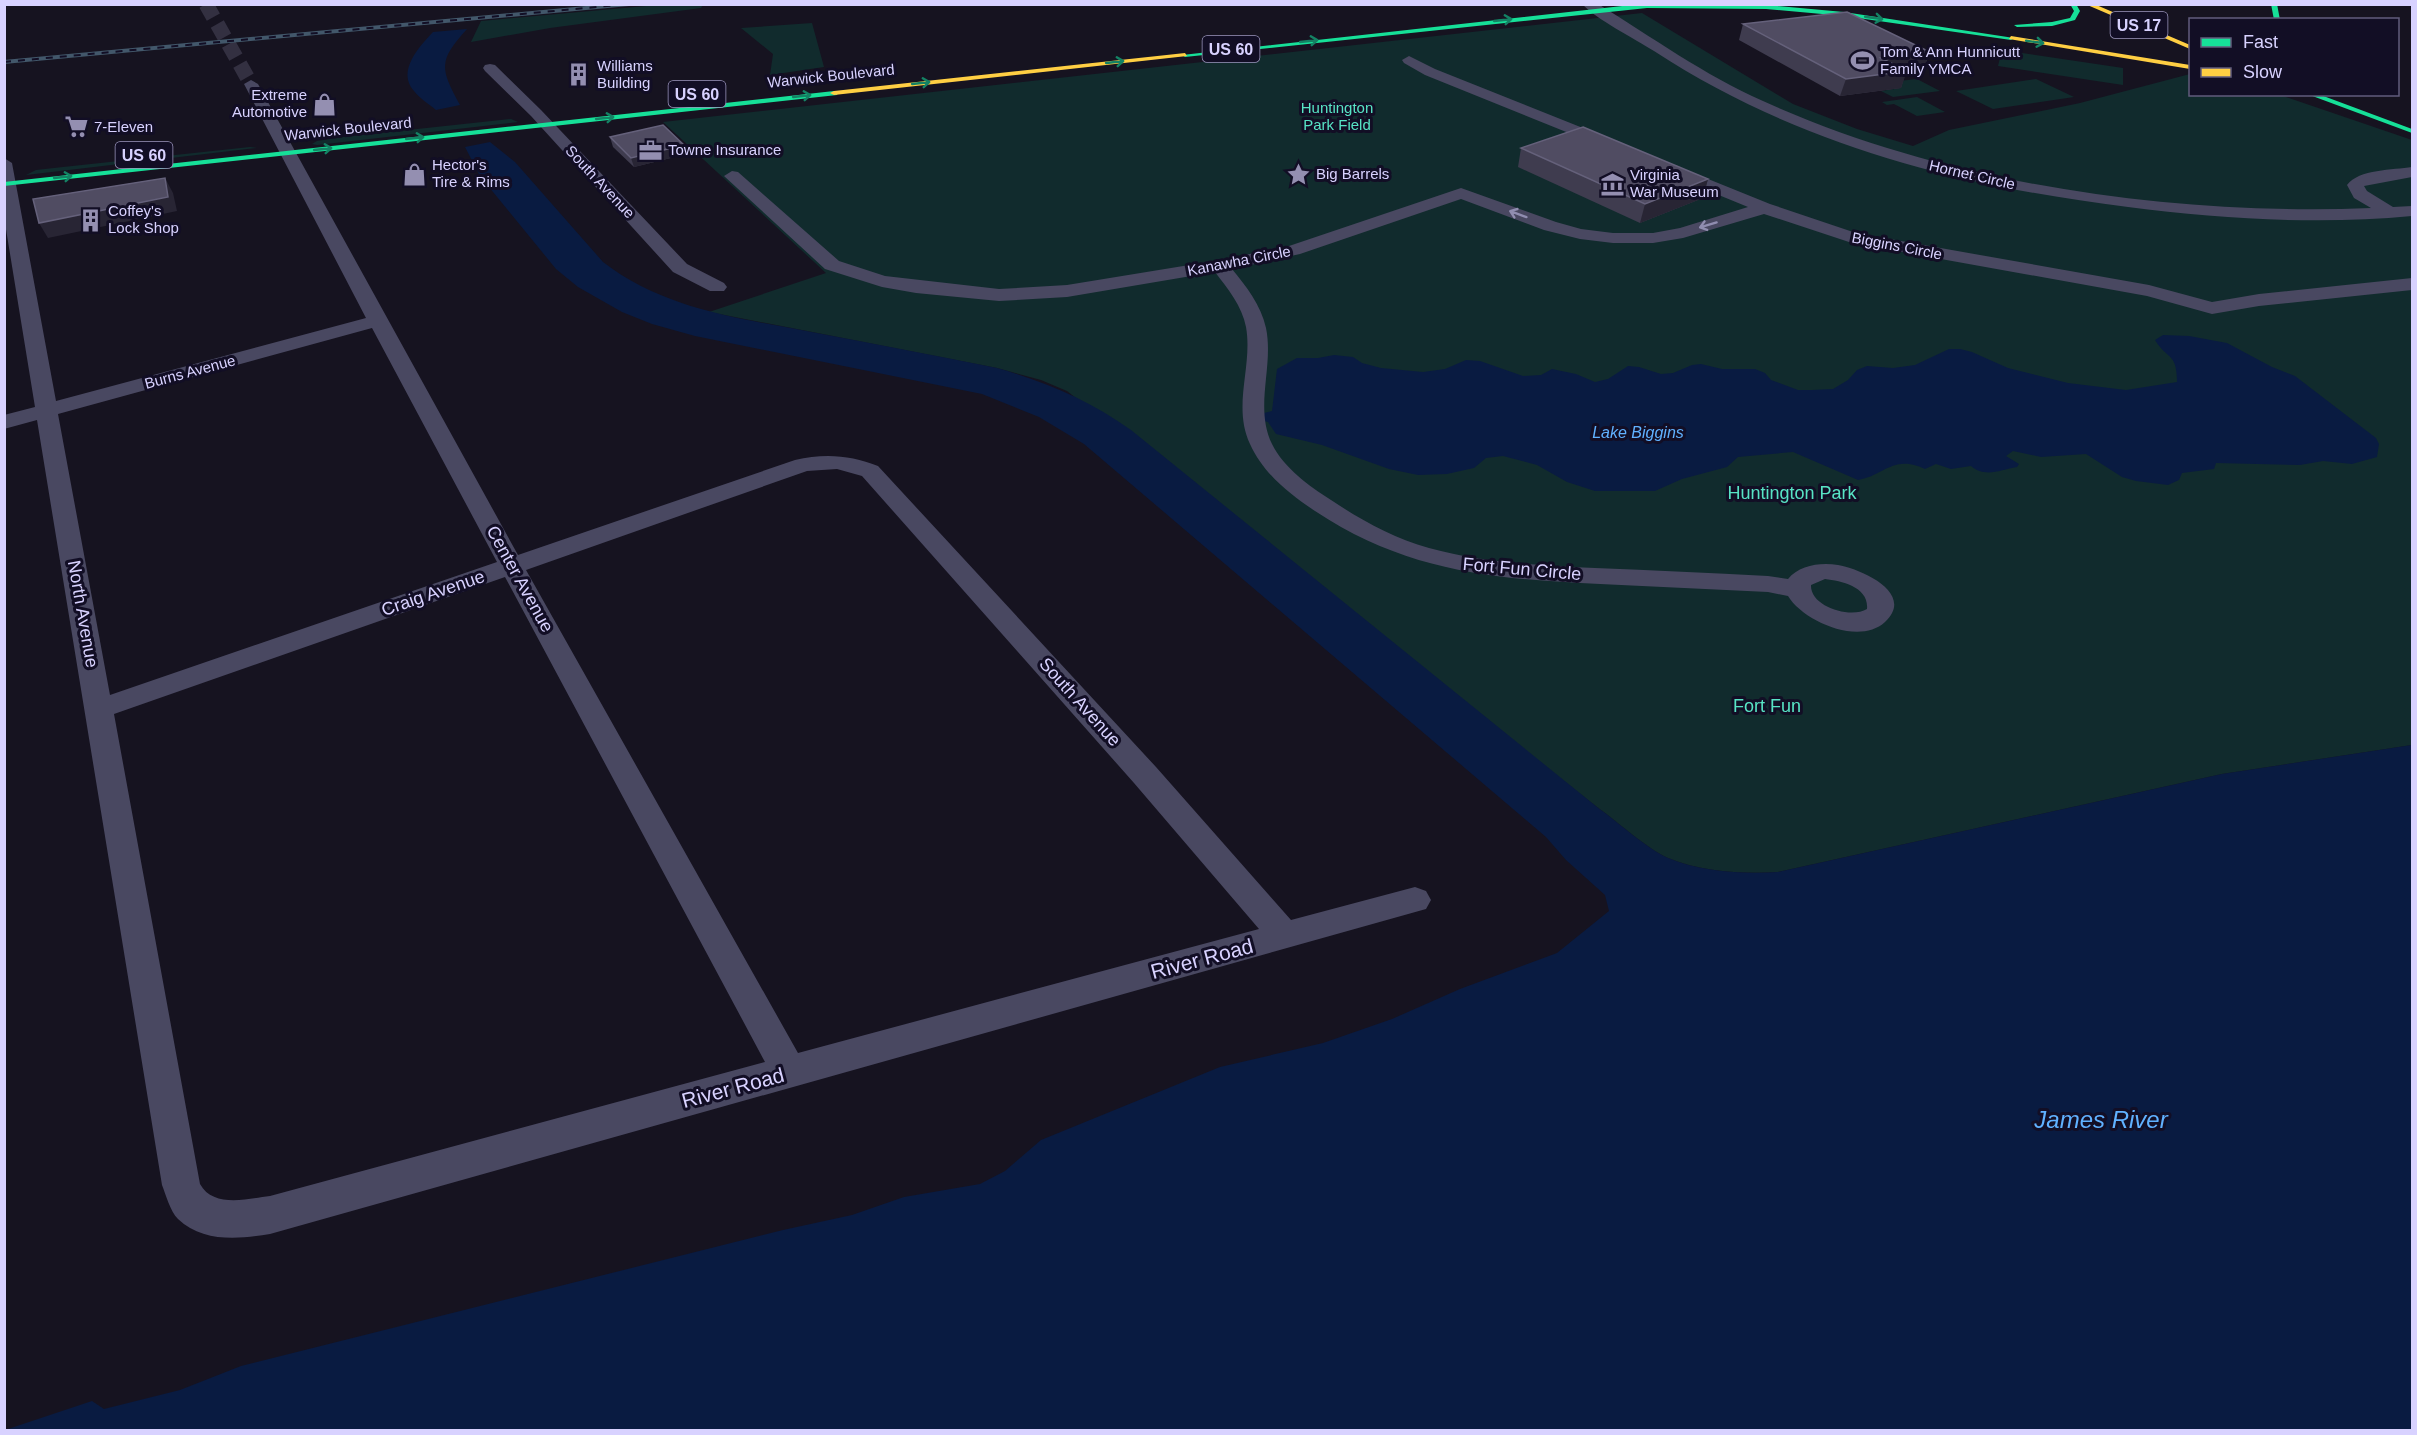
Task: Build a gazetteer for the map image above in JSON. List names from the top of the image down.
{
  "streets": {
    "main road": ["US 17", "US 60", "Warwick Boulevard"],
    "street": [
      "Hornet Circle",
      "South Avenue",
      "Biggins Circle",
      "Kanawha Circle",
      "Burns Avenue",
      "Fort Fun Circle",
      "Center Avenue",
      "Craig Avenue",
      "North Avenue",
      "River Road"
    ]
  },
  "crossings": [
    ["Warwick Boulevard", "Hornet Circle"],
    ["Warwick Boulevard", "South Avenue"],
    ["Warwick Boulevard", "Center Avenue"],
    ["Warwick Boulevard", "North Avenue"],
    ["South Avenue", "Craig Avenue"],
    ["South Avenue", "River Road"],
    ["Biggins Circle", "Kanawha Circle"],
    ["Kanawha Circle", "Fort Fun Circle"],
    ["Burns Avenue", "Center Avenue"],
    ["Burns Avenue", "North Avenue"],
    ["Center Avenue", "Craig Avenue"],
    ["Center Avenue", "River Road"],
    ["Craig Avenue", "North Avenue"],
    ["North Avenue", "River Road"]
  ],
  "one_way": ["Kanawha Circle"],
  "water": ["Lake Biggins", "James River"],
  "parks": ["Huntington Park Field", "Huntington Park", "Fort Fun"],
  "places": {
    "sports": ["Tom & Ann Hunnicutt Family YMCA"],
    "building": ["Williams Building", "Coffey's Lock Shop"],
    "shop": ["Extreme Automotive", "Hector's Tire & Rims"],
    "supermarket": ["7-Eleven"],
    "office": ["Towne Insurance"],
    "place": ["Big Barrels"],
    "museum": ["Virginia War Museum"]
  },
  "legend": ["Fast", "Slow"]
}
